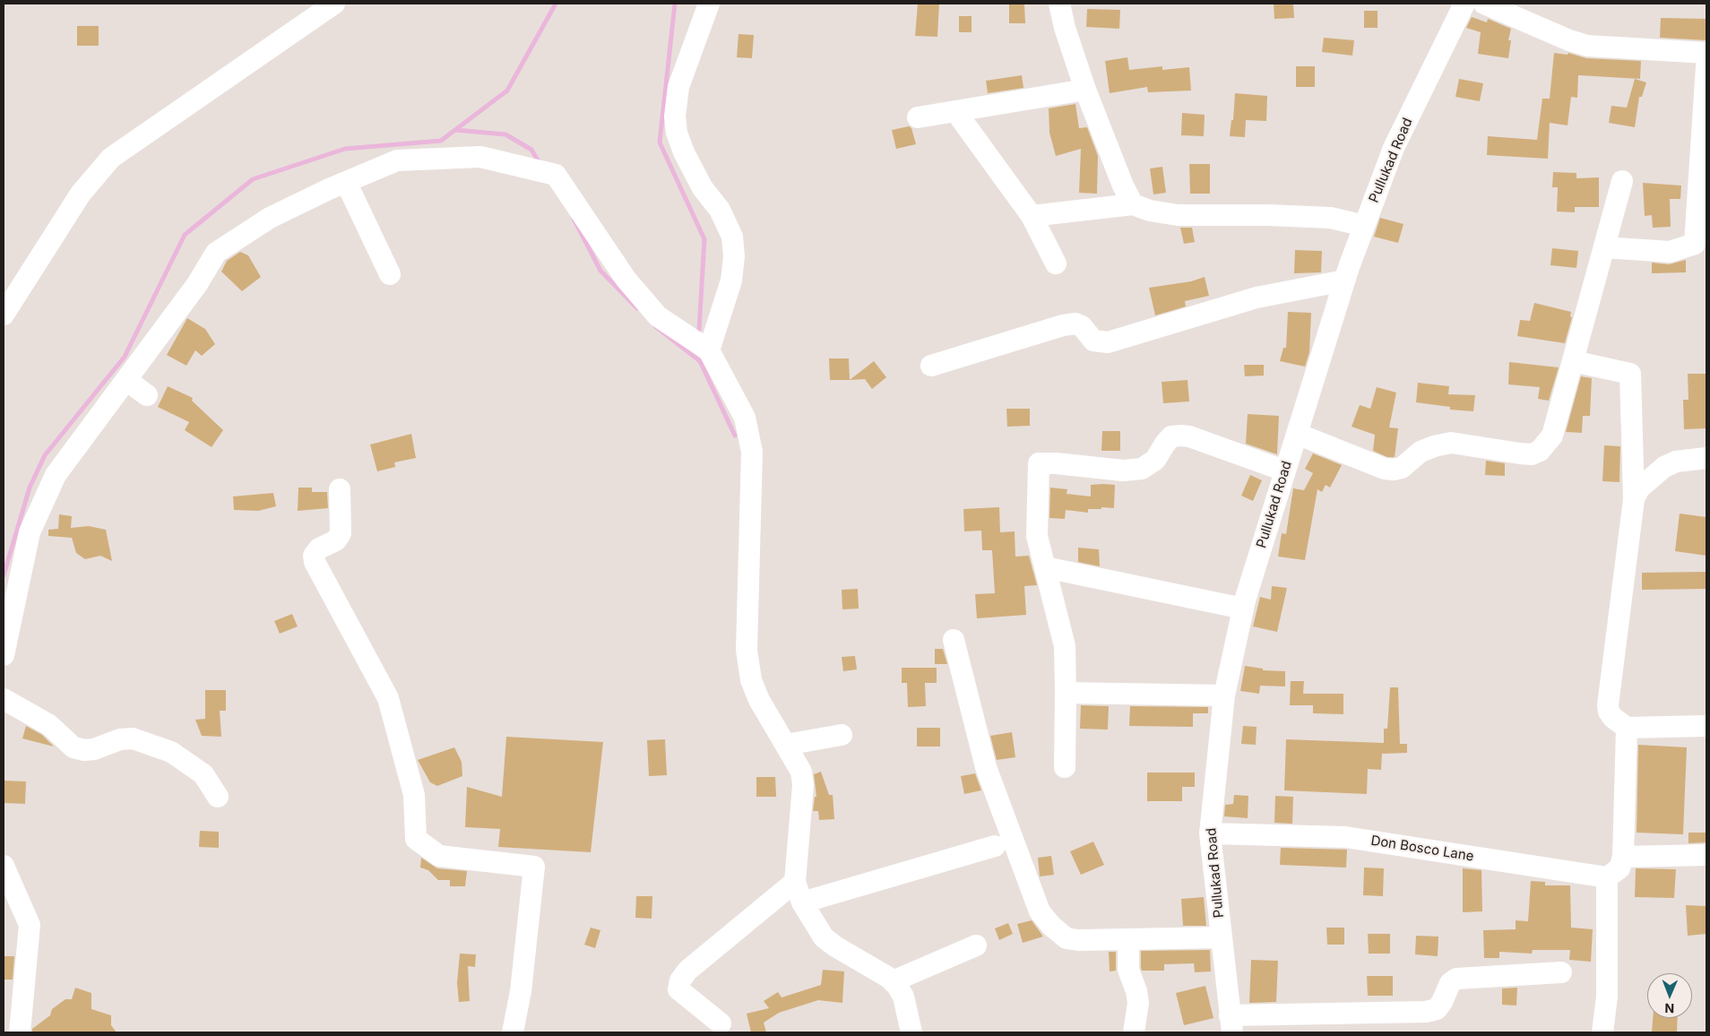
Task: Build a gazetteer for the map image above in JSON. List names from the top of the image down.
{
  "streets": {
    "street": ["Pullukad Road", "Don Bosco Lane"]
  },
  "crossings": [
    ["Pullukad Road", "Don Bosco Lane"]
  ],
  "north": "bottom"
}
